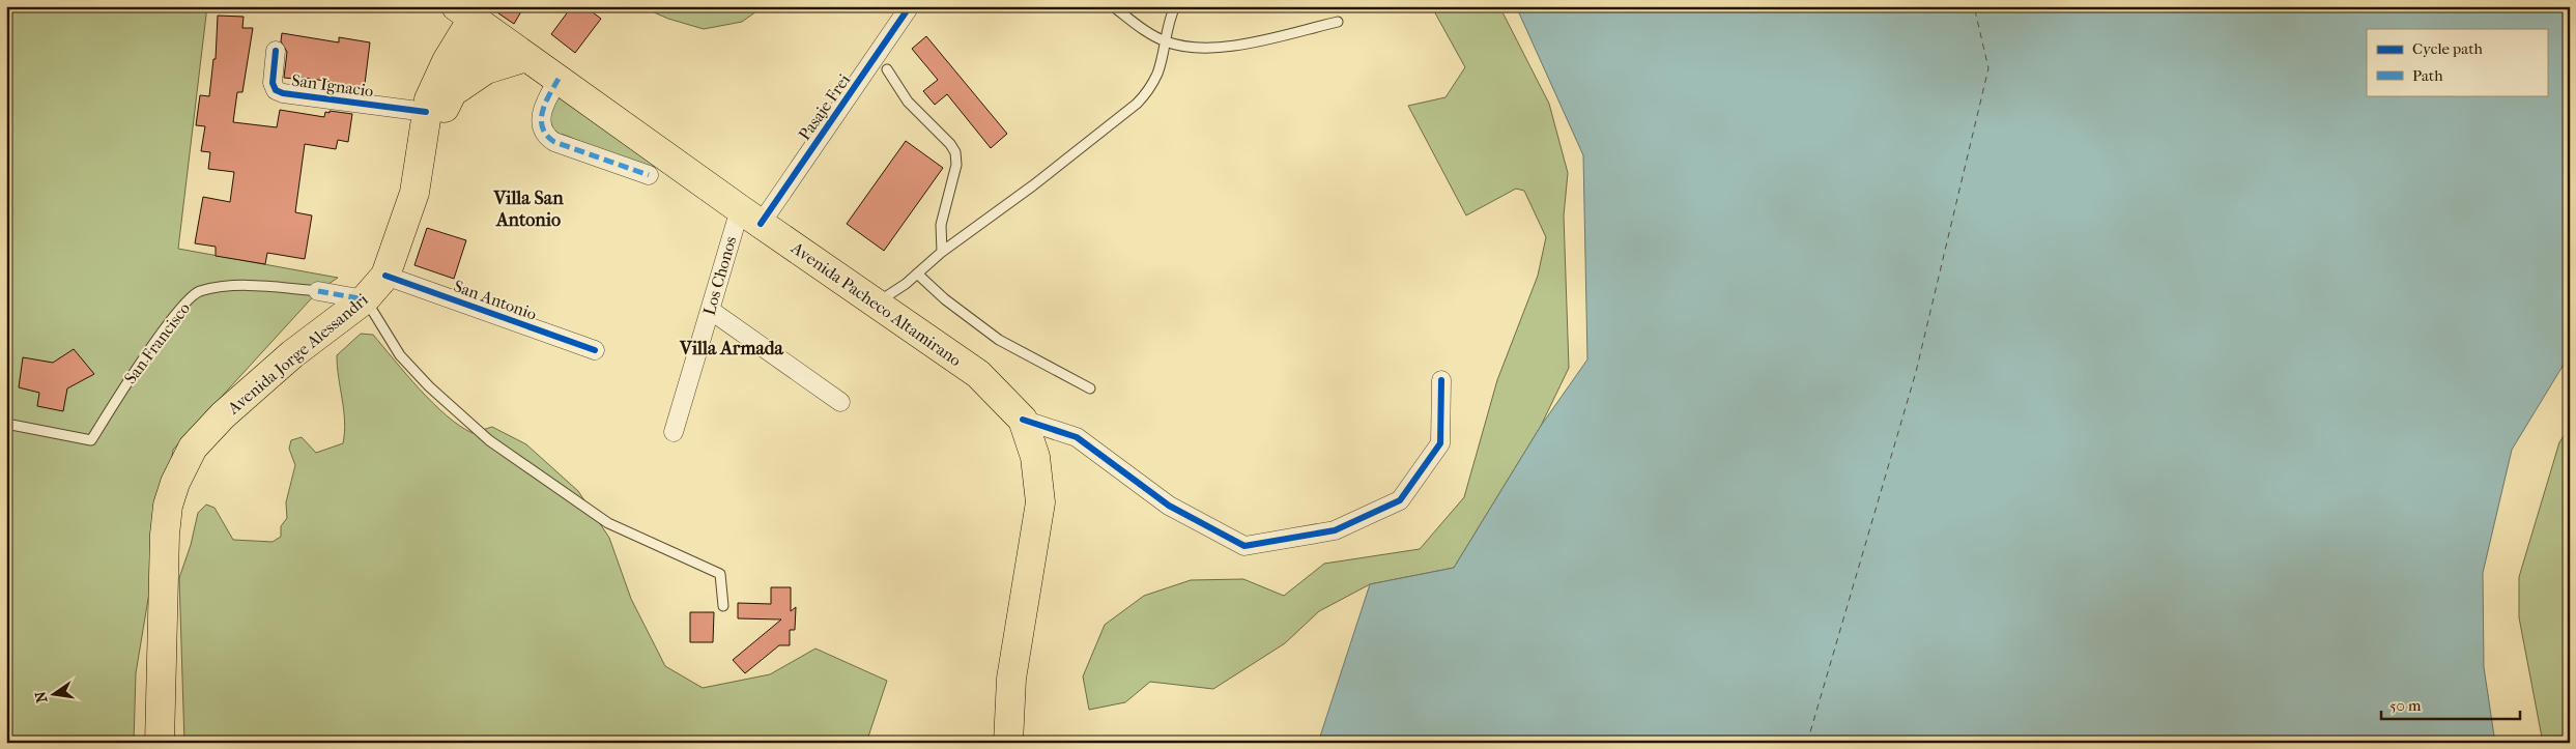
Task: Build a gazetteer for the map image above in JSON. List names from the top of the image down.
{
  "streets": {
    "main road": ["Avenida Pacheco Altamirano", "Avenida Jorge Alessandri"],
    "street": [
      "San Ignacio",
      "Pasaje Frei",
      "Los Chonos",
      "San Antonio",
      "San Francisco"
    ]
  },
  "crossings": [
    ["San Ignacio", "Avenida Jorge Alessandri"],
    ["Pasaje Frei", "Los Chonos"],
    ["Pasaje Frei", "Avenida Pacheco Altamirano"],
    ["Los Chonos", "Avenida Pacheco Altamirano"],
    ["San Antonio", "Avenida Jorge Alessandri"],
    ["Avenida Pacheco Altamirano", "Avenida Jorge Alessandri"],
    ["San Francisco", "Avenida Jorge Alessandri"]
  ],
  "districts": ["Villa San Antonio", "Villa Armada"],
  "legend": ["Cycle path", "Path"],
  "scale_bar": "50 m",
  "north": "left"
}
